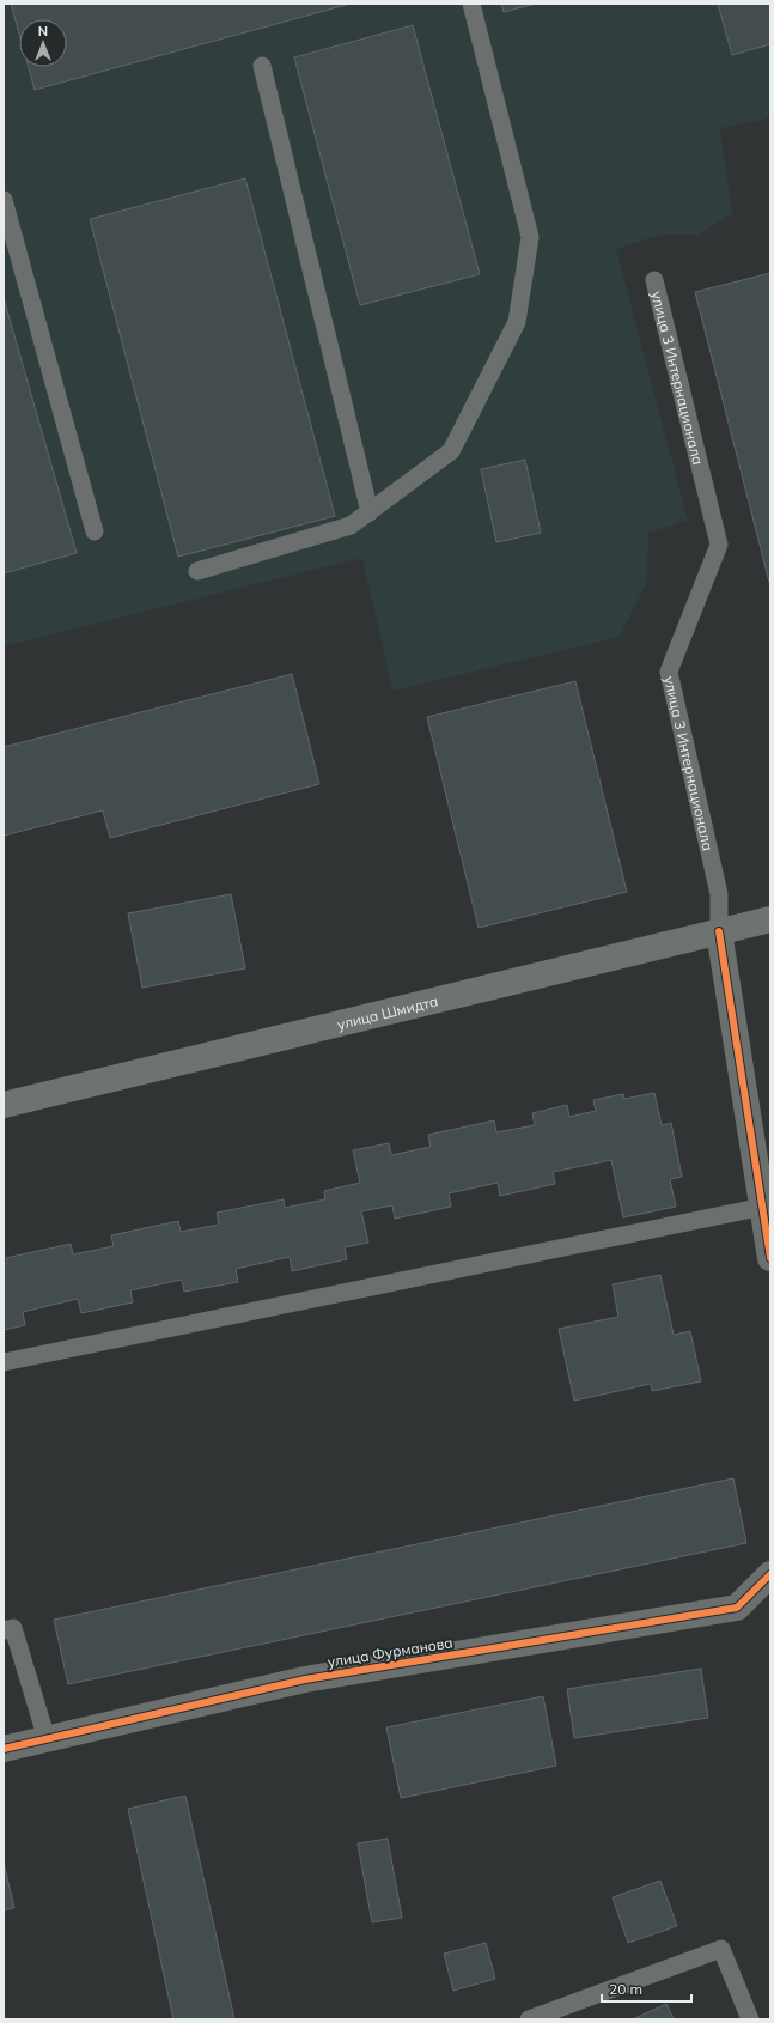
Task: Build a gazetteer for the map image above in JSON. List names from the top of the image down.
{
  "streets": {
    "main road": ["улица Шмидта"],
    "street": ["улица 3 Интернационала", "улица Фурманова"]
  },
  "crossings": [
    ["улица 3 Интернационала", "улица Шмидта"]
  ],
  "scale_bar": "20 m",
  "north": "top"
}
